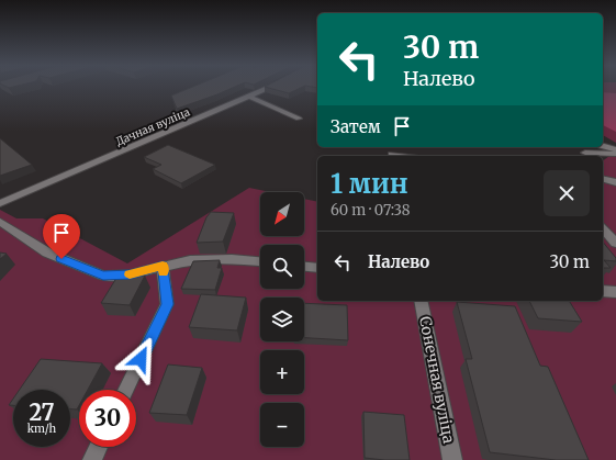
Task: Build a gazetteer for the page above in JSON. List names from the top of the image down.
{
  "streets": {
    "street": ["Дачная вуліца", "Сонечная вуліца"]
  },
  "north": "bottom left",
  "page": {
    "turn": ["30 m", "Налево"],
    "then": "Затем",
    "heading": ["1 мин", "60 m · 07:38"],
    "map_buttons": ["+", "−"],
    "list": [
      {
        "name": "Налево",
        "value": "30 m"
      }
    ],
    "speed": "27 km/h",
    "limit": "30"
  }
}
